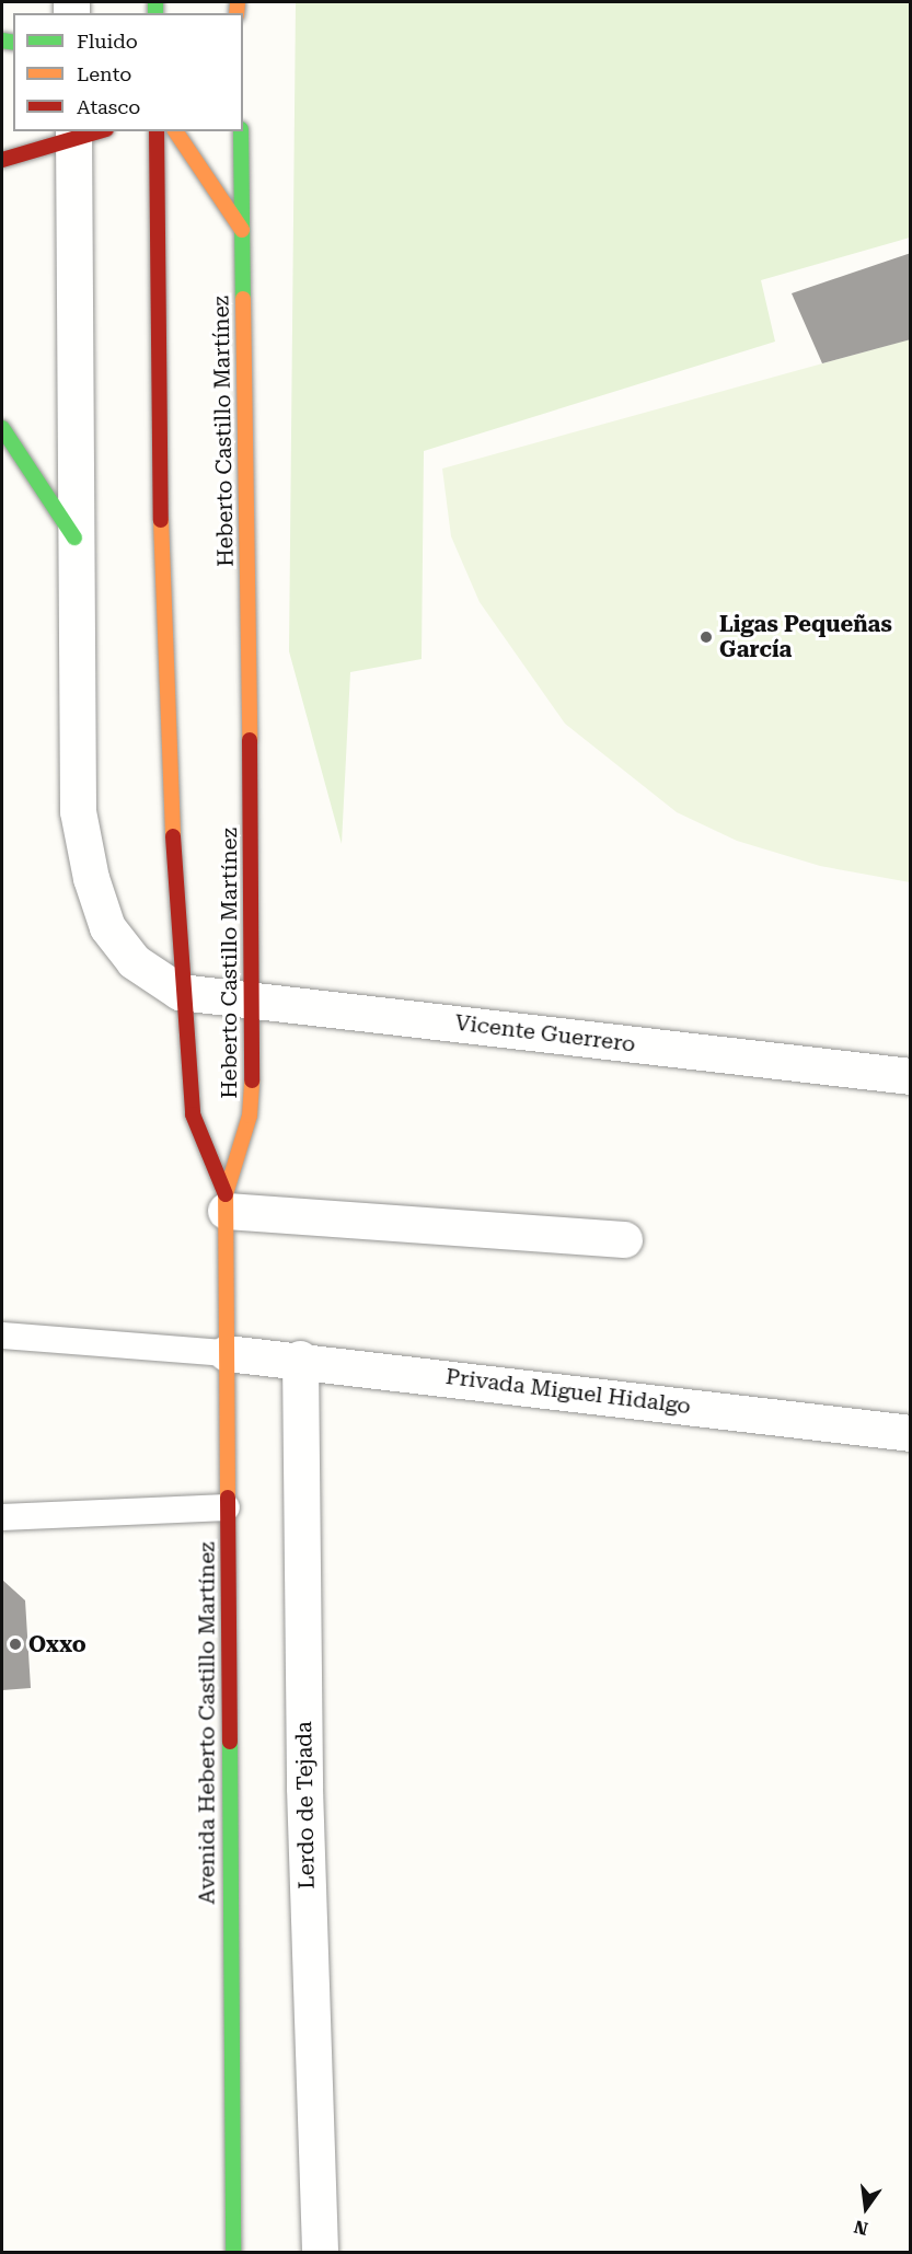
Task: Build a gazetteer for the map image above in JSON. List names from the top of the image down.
{
  "streets": {
    "street": [
      "Heberto Castillo Martínez",
      "Vicente Guerrero",
      "Privada Miguel Hidalgo",
      "Avenida Heberto Castillo Martínez",
      "Lerdo de Tejada"
    ]
  },
  "crossings": [
    ["Heberto Castillo Martínez", "Vicente Guerrero"],
    ["Heberto Castillo Martínez", "Avenida Heberto Castillo Martínez"],
    ["Privada Miguel Hidalgo", "Avenida Heberto Castillo Martínez"],
    ["Privada Miguel Hidalgo", "Lerdo de Tejada"]
  ],
  "places": ["Ligas Pequeñas García", "Oxxo"],
  "legend": ["Fluido", "Lento", "Atasco"],
  "north": "bottom"
}
